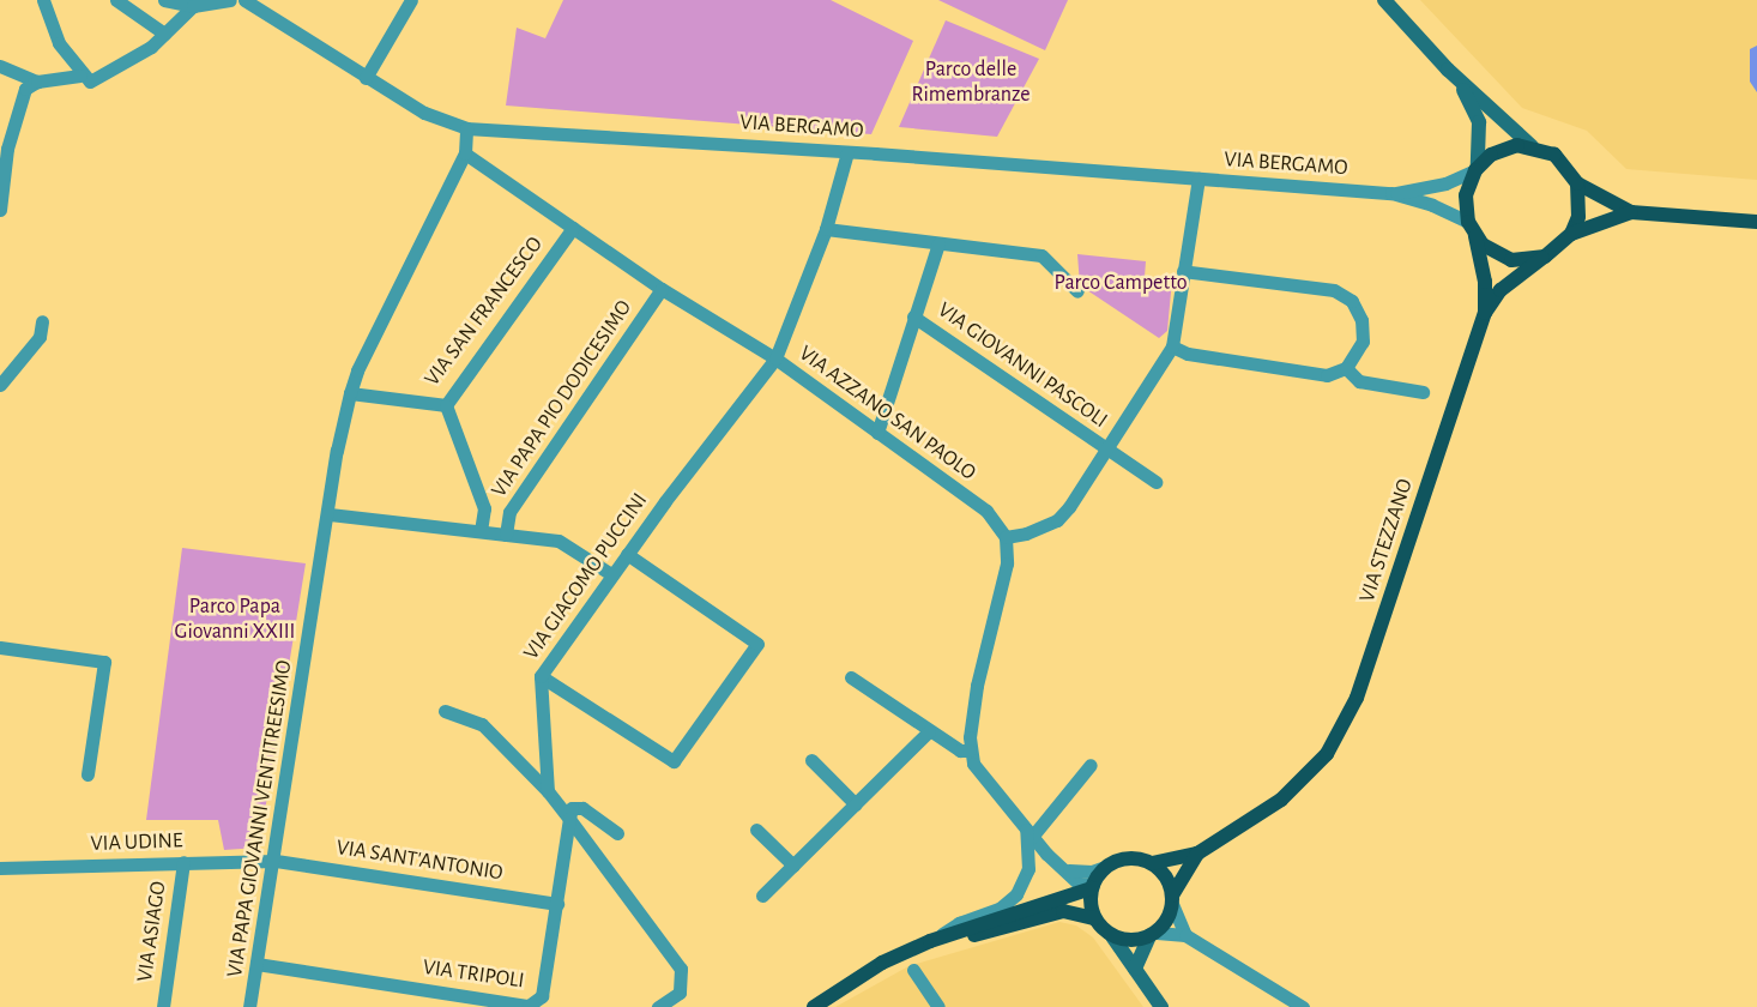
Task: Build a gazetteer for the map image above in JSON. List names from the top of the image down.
{
  "streets": {
    "main road": ["VIA STEZZANO"],
    "street": [
      "VIA BERGAMO",
      "VIA SAN FRANCESCO",
      "VIA GIOVANNI PASCOLI",
      "VIA PAPA PIO DODICESIMO",
      "VIA AZZANO SAN PAOLO",
      "VIA GIACOMO PUCCINI",
      "VIA PAPA GIOVANNI VENTITREESIMO",
      "VIA UDINE",
      "VIA SANT'ANTONIO",
      "VIA ASIAGO",
      "VIA TRIPOLI"
    ]
  },
  "crossings": [
    ["VIA BERGAMO", "VIA STEZZANO"],
    ["VIA BERGAMO", "VIA GIACOMO PUCCINI"],
    ["VIA BERGAMO", "VIA PAPA GIOVANNI VENTITREESIMO"],
    ["VIA SAN FRANCESCO", "VIA AZZANO SAN PAOLO"],
    ["VIA SAN FRANCESCO", "VIA PAPA GIOVANNI VENTITREESIMO"],
    ["VIA PAPA PIO DODICESIMO", "VIA AZZANO SAN PAOLO"],
    ["VIA AZZANO SAN PAOLO", "VIA GIACOMO PUCCINI"],
    ["VIA AZZANO SAN PAOLO", "VIA PAPA GIOVANNI VENTITREESIMO"],
    ["VIA PAPA GIOVANNI VENTITREESIMO", "VIA UDINE"],
    ["VIA PAPA GIOVANNI VENTITREESIMO", "VIA SANT'ANTONIO"],
    ["VIA PAPA GIOVANNI VENTITREESIMO", "VIA TRIPOLI"],
    ["VIA UDINE", "VIA SANT'ANTONIO"],
    ["VIA UDINE", "VIA ASIAGO"],
    ["VIA SANT'ANTONIO", "VIA TRIPOLI"]
  ],
  "parks": ["Parco delle Rimembranze", "Parco Campetto", "Parco Papa Giovanni XXIII"]
}
